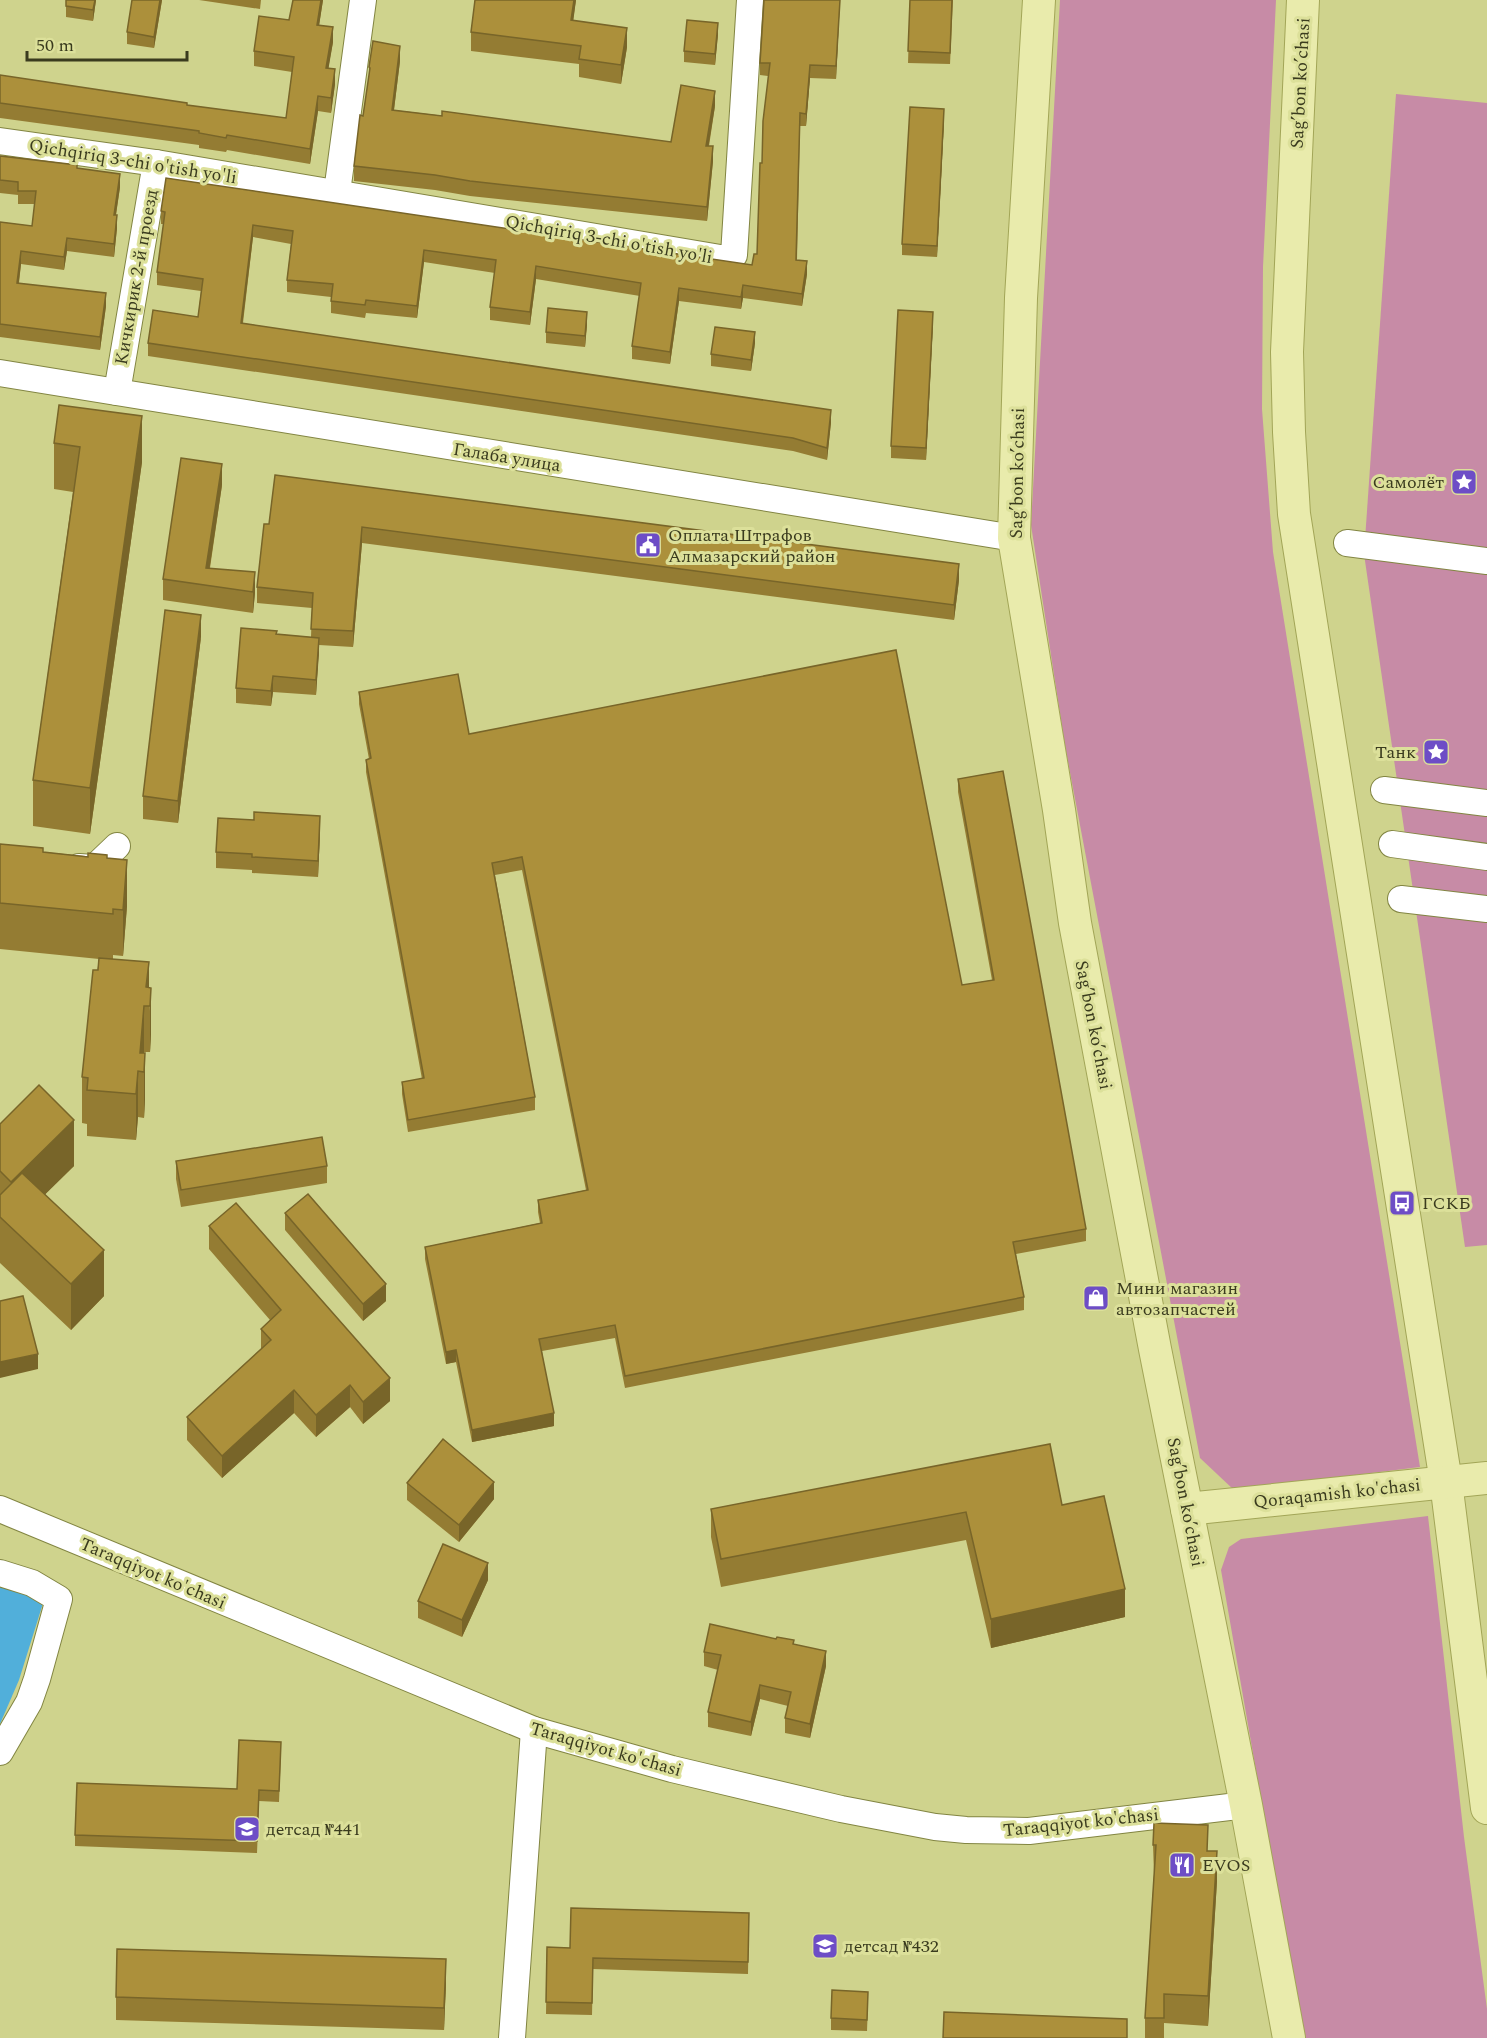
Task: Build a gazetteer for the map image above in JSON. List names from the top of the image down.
{
  "streets": {
    "main road": ["Sag’bon ko’chasi", "Qoraqamish ko'chasi"],
    "street": [
      "Qichqiriq 3-chi o'tish yo'li",
      "Кичкирик 2-й проезд",
      "Галаба улица",
      "Taraqqiyot ko'chasi"
    ]
  },
  "crossings": [
    ["Sag’bon ko’chasi", "Галаба улица"],
    ["Sag’bon ko’chasi", "Qoraqamish ko'chasi"],
    ["Sag’bon ko’chasi", "Taraqqiyot ko'chasi"],
    ["Qichqiriq 3-chi o'tish yo'li", "Кичкирик 2-й проезд"],
    ["Кичкирик 2-й проезд", "Галаба улица"]
  ],
  "places": {
    "place": ["Самолёт", "Танк"],
    "public building": ["Оплата Штрафов Aлмазарский район"],
    "bus stop": ["ГСКБ"],
    "shop": ["Мини магазин автозапчастей"],
    "school or university": ["детсад №441", "детсад №432"],
    "restaurant": ["EVOS"]
  },
  "scale_bar": "50 m"
}
